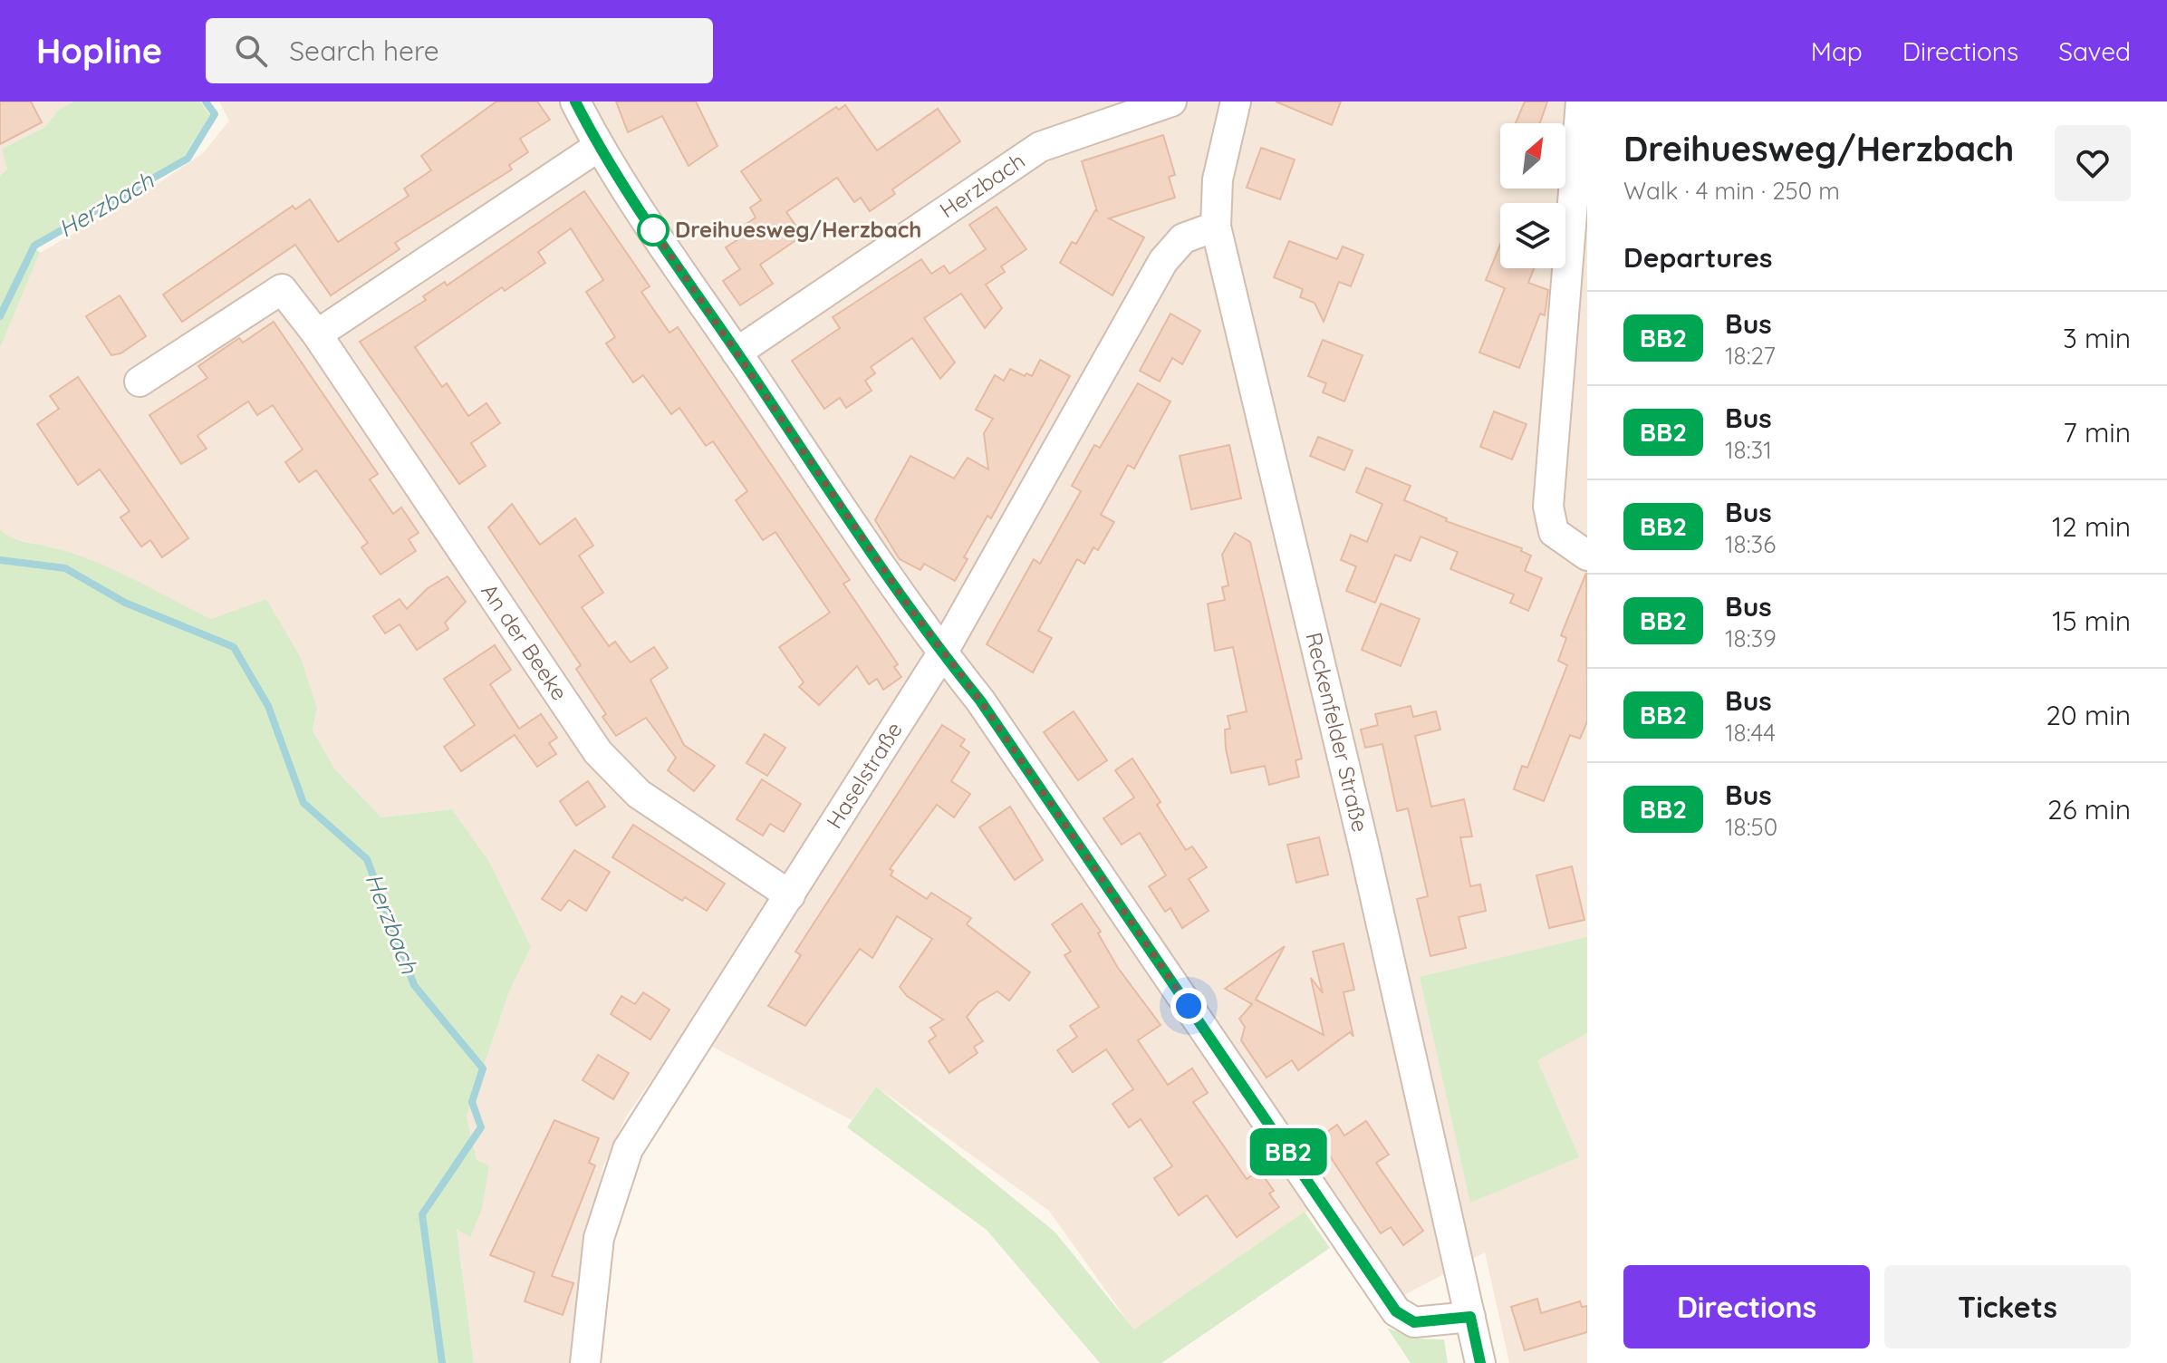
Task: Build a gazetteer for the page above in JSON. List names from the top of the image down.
{
  "streets": {
    "street": [
      "Herzbach",
      "An der Beeke",
      "Reckenfelder Straße",
      "Haselstraße"
    ]
  },
  "crossings": [
    ["An der Beeke", "Haselstraße"],
    ["Reckenfelder Straße", "Haselstraße"]
  ],
  "water": ["Herzbach"],
  "places": ["Dreihuesweg/Herzbach"],
  "lines": ["bus line BB2"],
  "north": "top right",
  "page": {
    "header": "Hopline",
    "search": "Search here",
    "nav": ["Map", "Directions", "Saved"],
    "on_map": "BB2",
    "heading": [
      ["Dreihuesweg/Herzbach", "Walk · 4 min · 250 m"],
      "Departures"
    ],
    "list": [
      {
        "mark": "BB2",
        "name": "Bus",
        "note": "18:27",
        "value": "3 min"
      },
      {
        "mark": "BB2",
        "name": "Bus",
        "note": "18:31",
        "value": "7 min"
      },
      {
        "mark": "BB2",
        "name": "Bus",
        "note": "18:36",
        "value": "12 min"
      },
      {
        "mark": "BB2",
        "name": "Bus",
        "note": "18:39",
        "value": "15 min"
      },
      {
        "mark": "BB2",
        "name": "Bus",
        "note": "18:44",
        "value": "20 min"
      },
      {
        "mark": "BB2",
        "name": "Bus",
        "note": "18:50",
        "value": "26 min"
      }
    ],
    "buttons": ["Directions", "Tickets"]
  }
}
